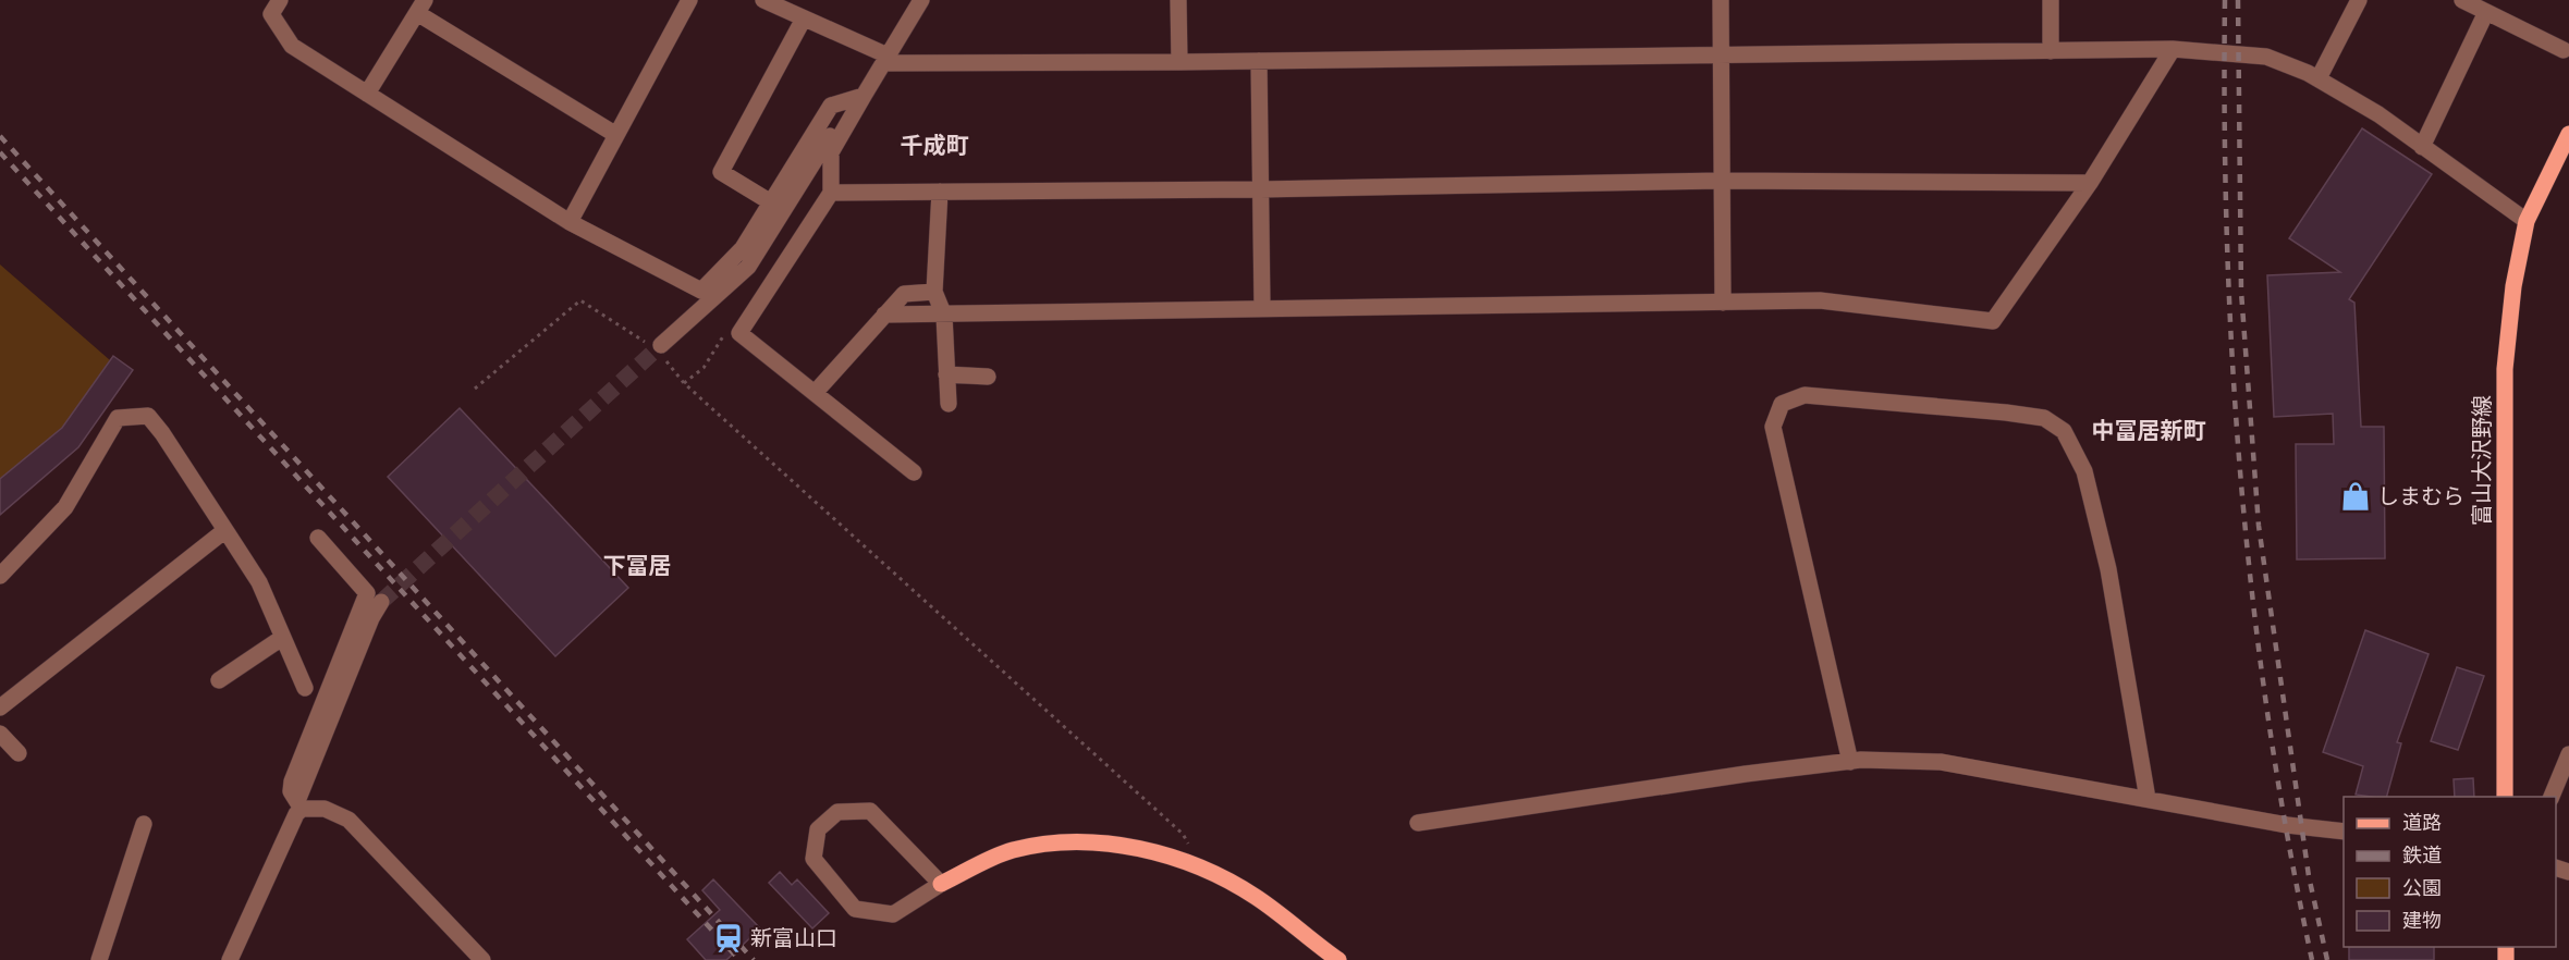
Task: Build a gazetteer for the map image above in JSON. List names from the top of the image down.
{
  "streets": {
    "main road": ["富山大沢野線"]
  },
  "districts": ["千成町", "中冨居新町", "下冨居"],
  "places": {
    "shop": ["しまむら"],
    "station": ["新富山口"]
  },
  "legend": [
    "道路",
    "鉄道",
    "公園",
    "建物"
  ]
}
